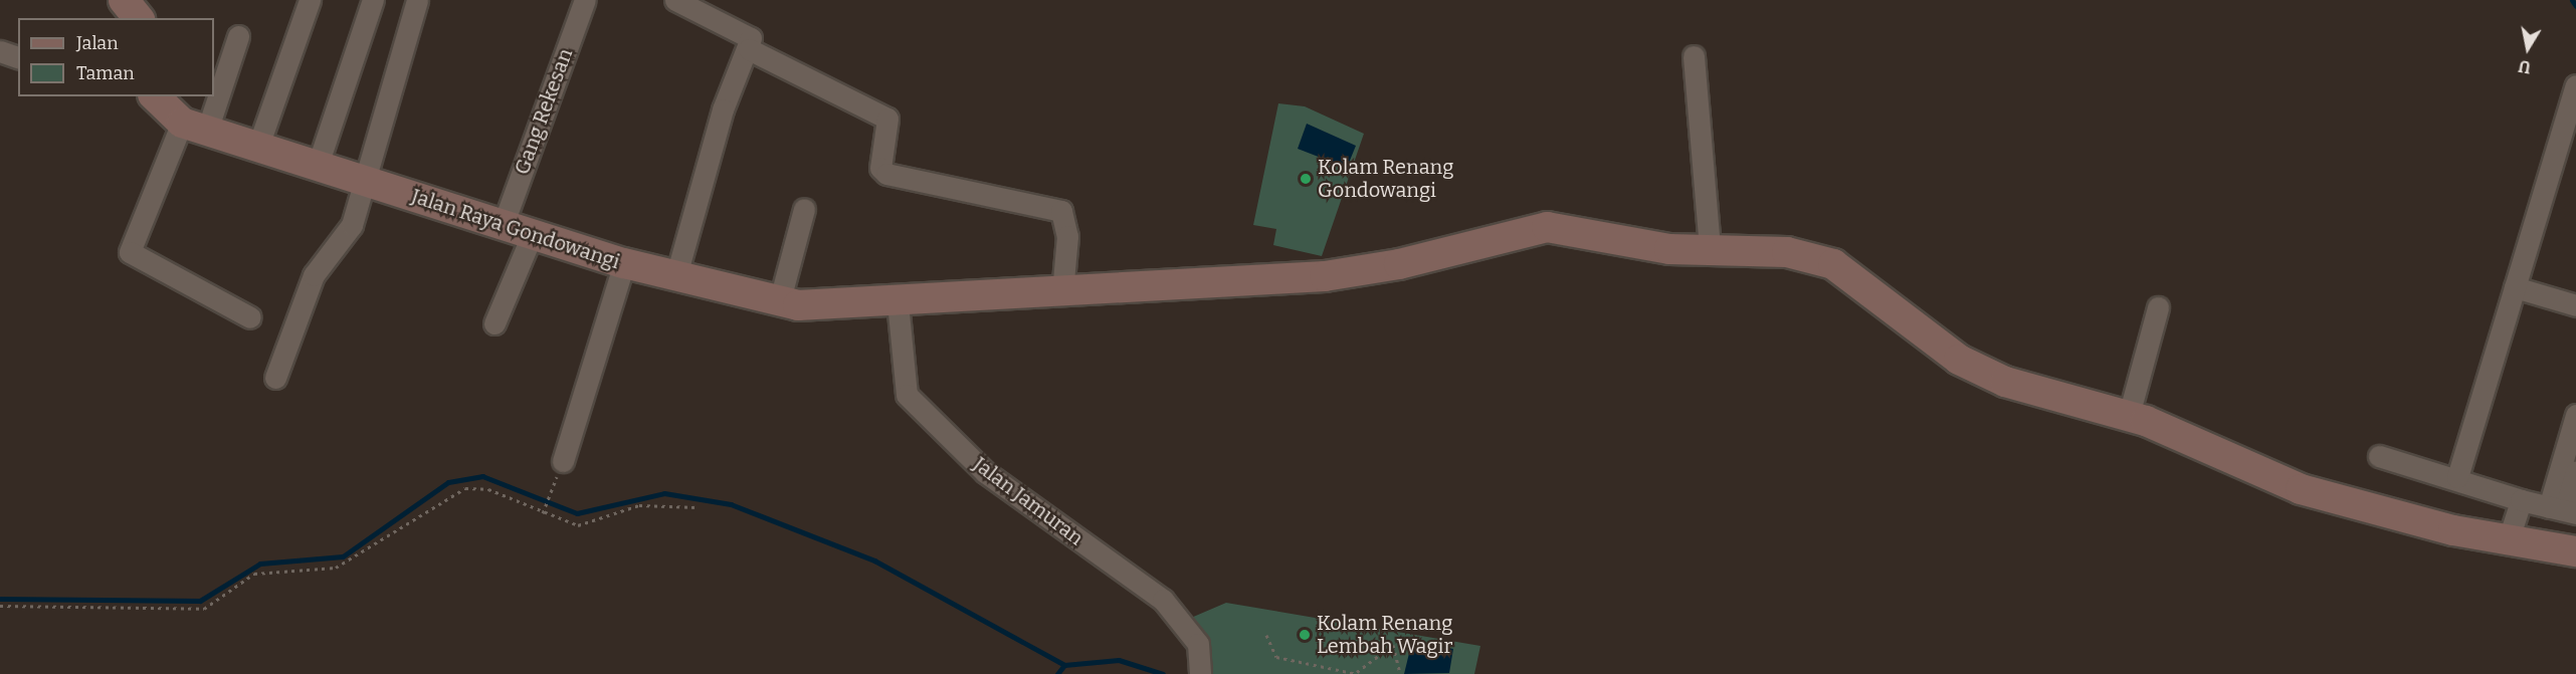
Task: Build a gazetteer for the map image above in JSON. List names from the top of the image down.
{
  "streets": {
    "street": ["Gang Rekesan", "Jalan Raya Gondowangi", "Jalan Jamuran"]
  },
  "crossings": [
    ["Gang Rekesan", "Jalan Raya Gondowangi"],
    ["Jalan Raya Gondowangi", "Jalan Jamuran"]
  ],
  "places": ["Kolam Renang Gondowangi", "Kolam Renang Lembah Wagir"],
  "legend": ["Jalan", "Taman"],
  "north": "bottom"
}
